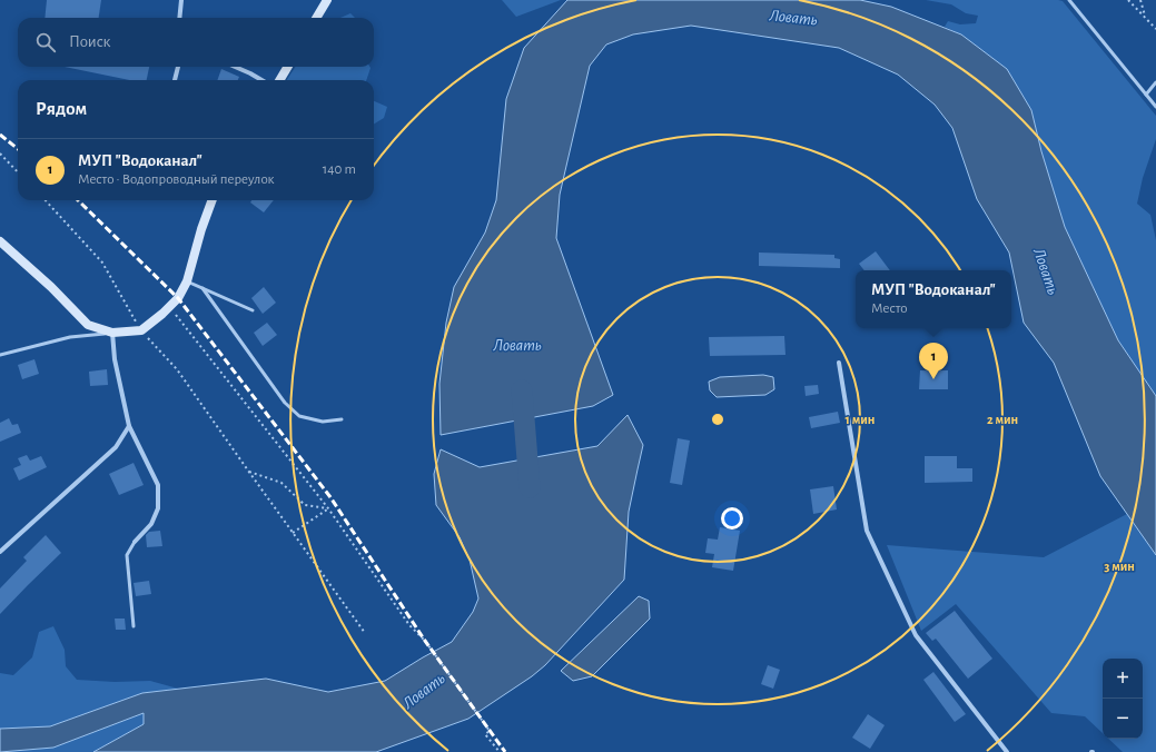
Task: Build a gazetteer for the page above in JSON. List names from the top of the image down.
{
  "water": ["Ловать"],
  "page": {
    "search": "Поиск",
    "heading": "Рядом",
    "list": [
      {
        "mark": "1",
        "name": "МУП \"Водоканал\"",
        "note": "Место · Водопроводный переулок",
        "value": "140 m"
      }
    ],
    "popup": ["МУП \"Водоканал\"", "Место"],
    "pins": "1",
    "map_buttons": ["+", "−"]
  },
  "rings": ["1 мин", "2 мин", "3 мин"]
}
